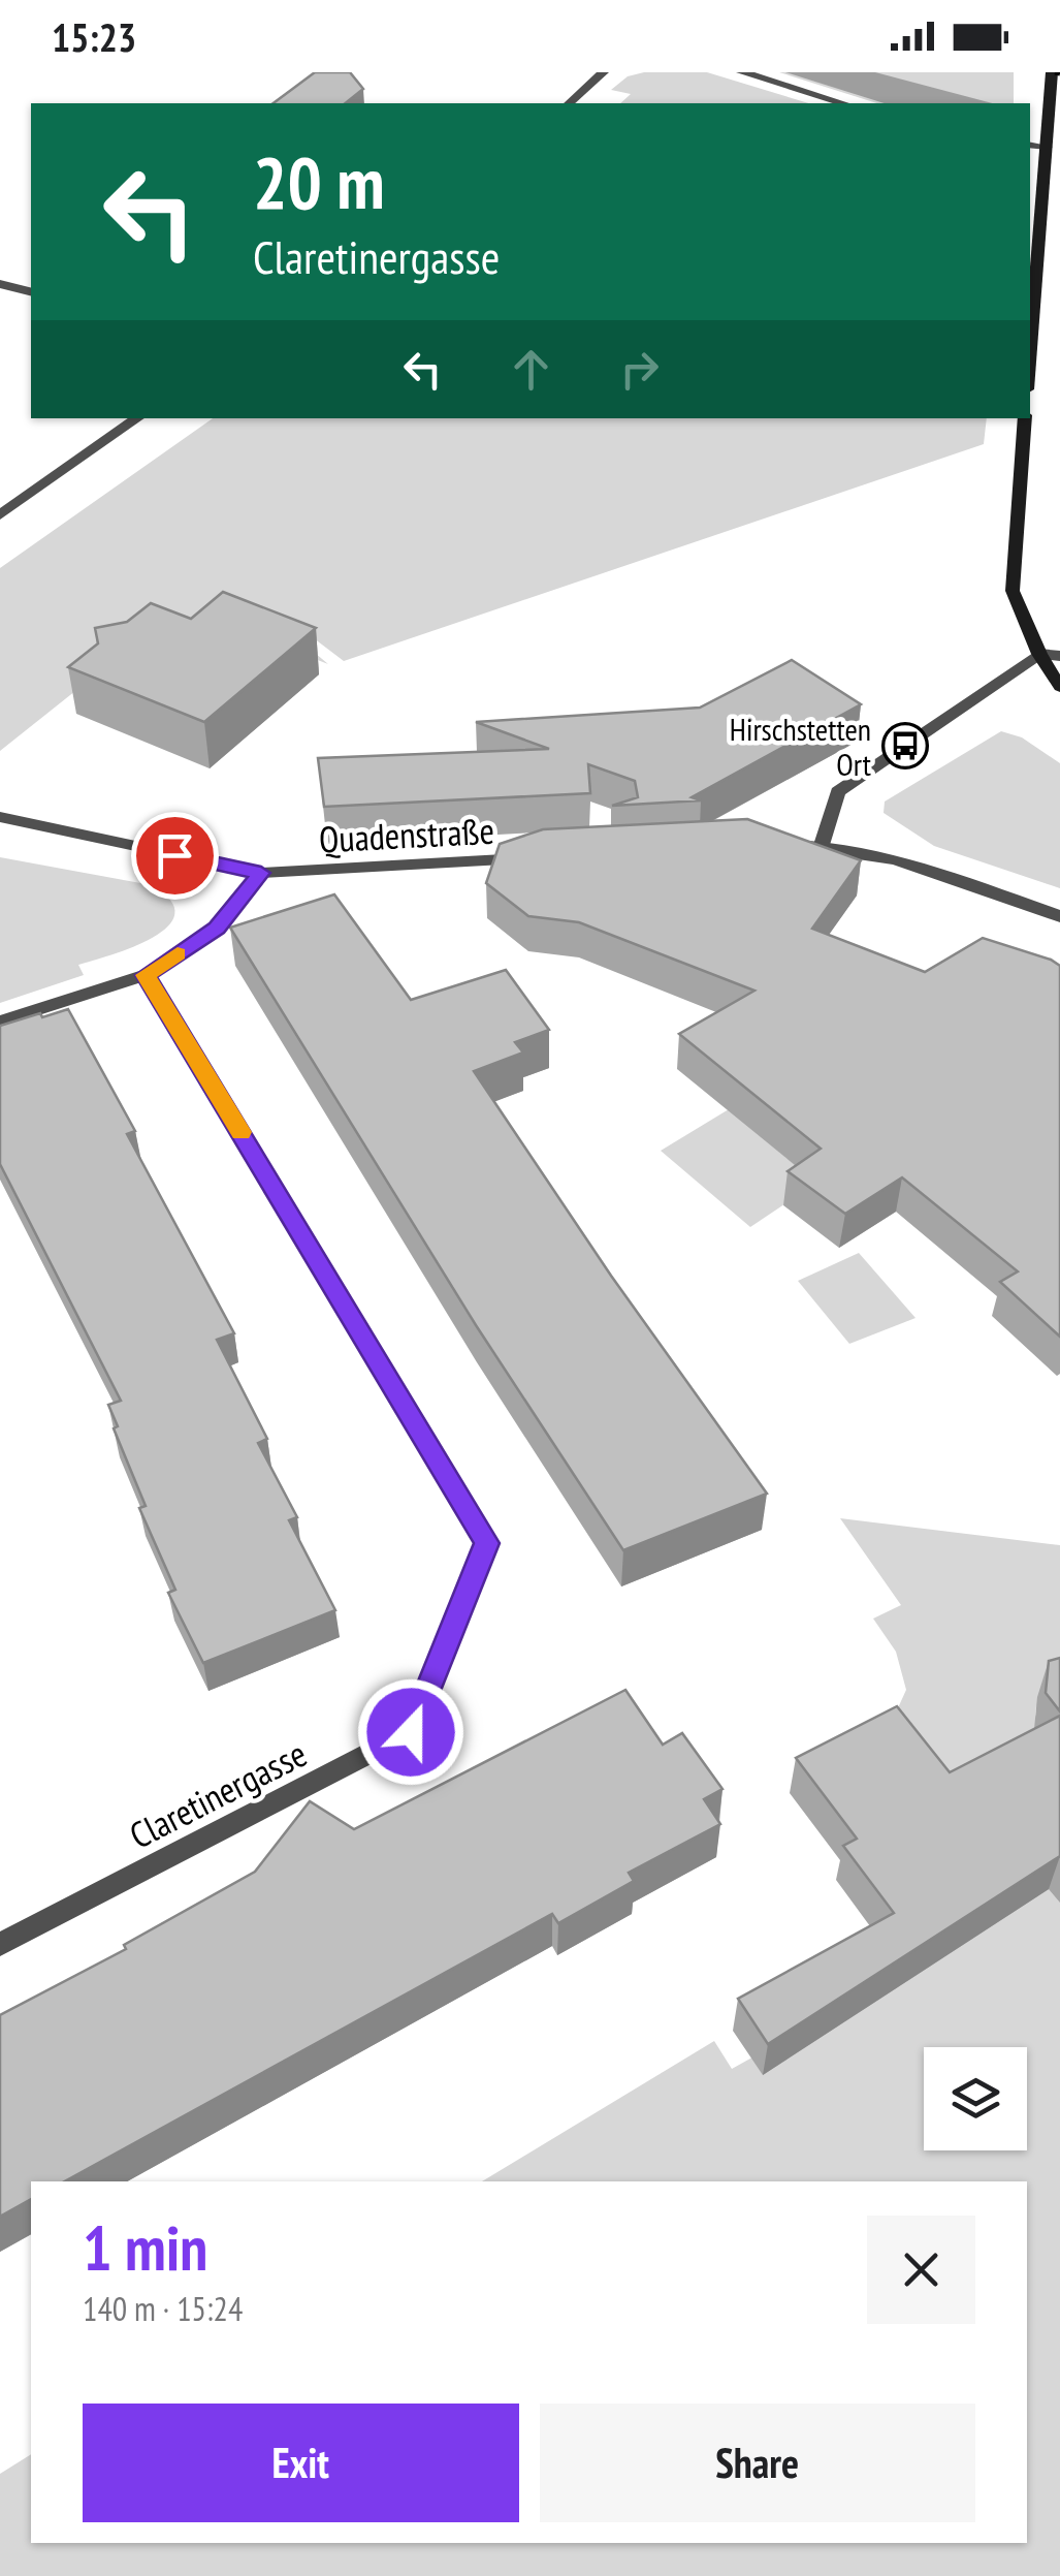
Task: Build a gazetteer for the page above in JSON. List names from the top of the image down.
{
  "streets": {
    "street": ["Quadenstraße", "Claretinergasse"]
  },
  "places": {
    "bus stop": ["Hirschstetten Ort"]
  },
  "page": {
    "status": "15:23",
    "turn": ["20 m", "Claretinergasse"],
    "heading": ["1 min", "140 m · 15:24"],
    "buttons": ["Exit", "Share"]
  }
}
